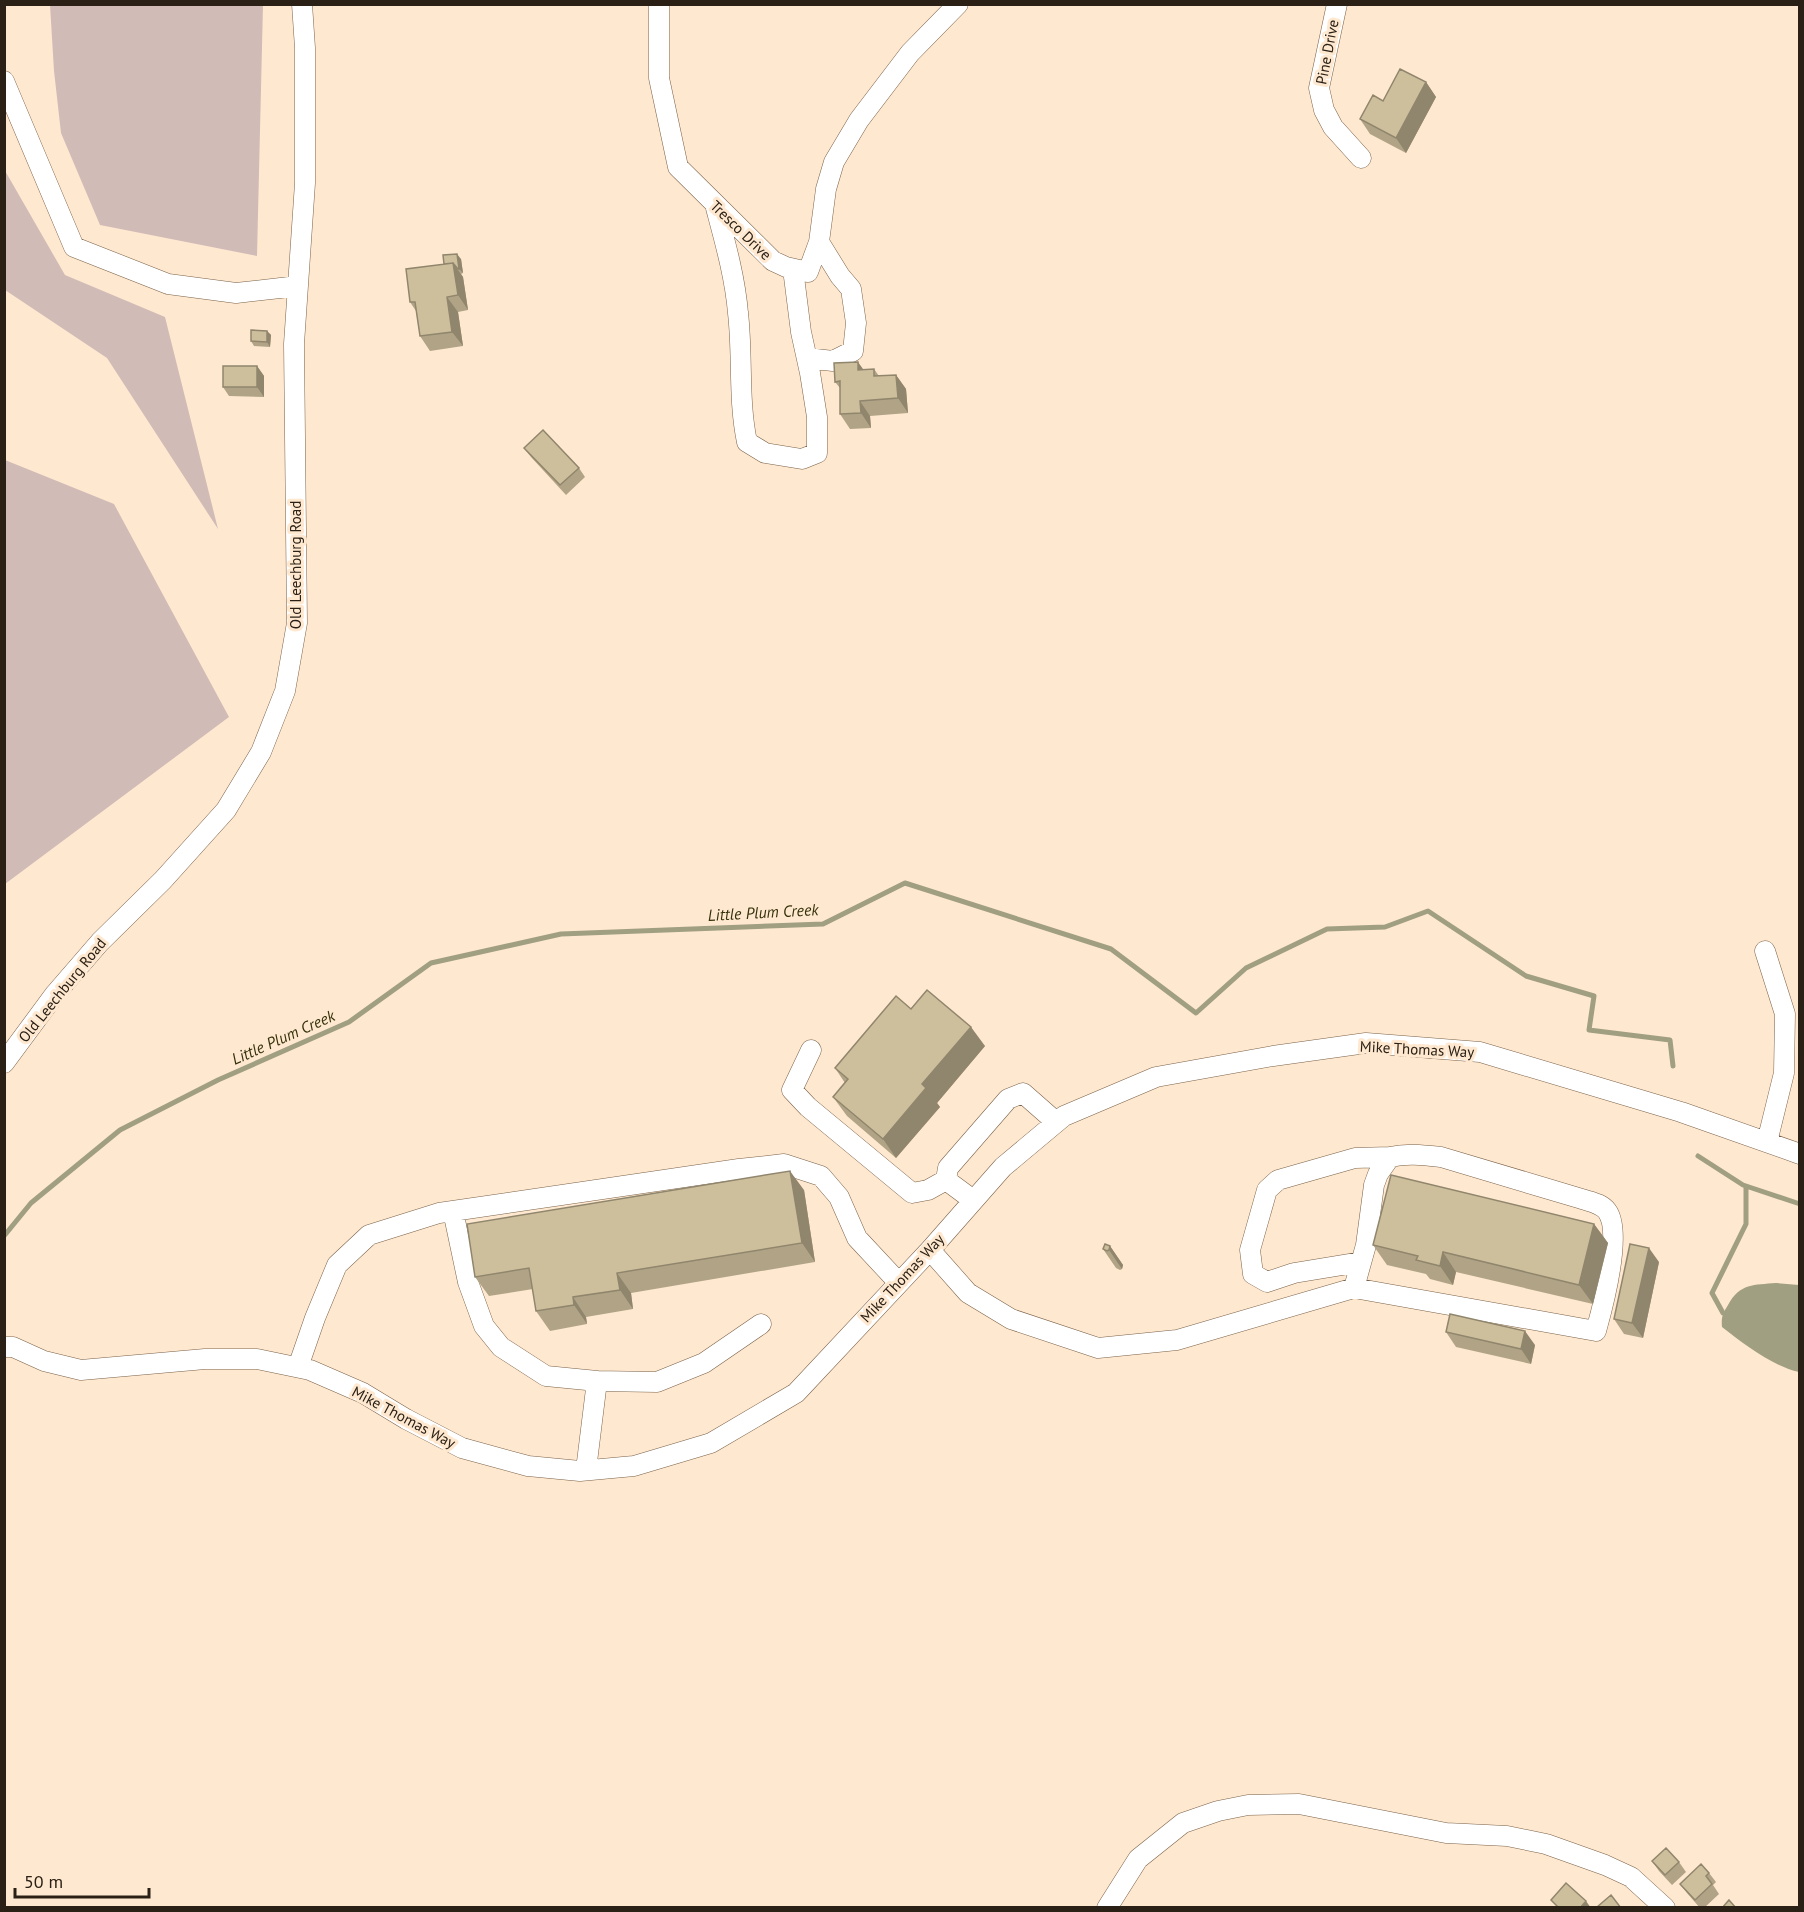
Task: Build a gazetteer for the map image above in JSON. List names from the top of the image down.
{
  "streets": {
    "street": [
      "Pine Drive",
      "Tresco Drive",
      "Old Leechburg Road",
      "Mike Thomas Way"
    ]
  },
  "water": ["Little Plum Creek"],
  "scale_bar": "50 m"
}
